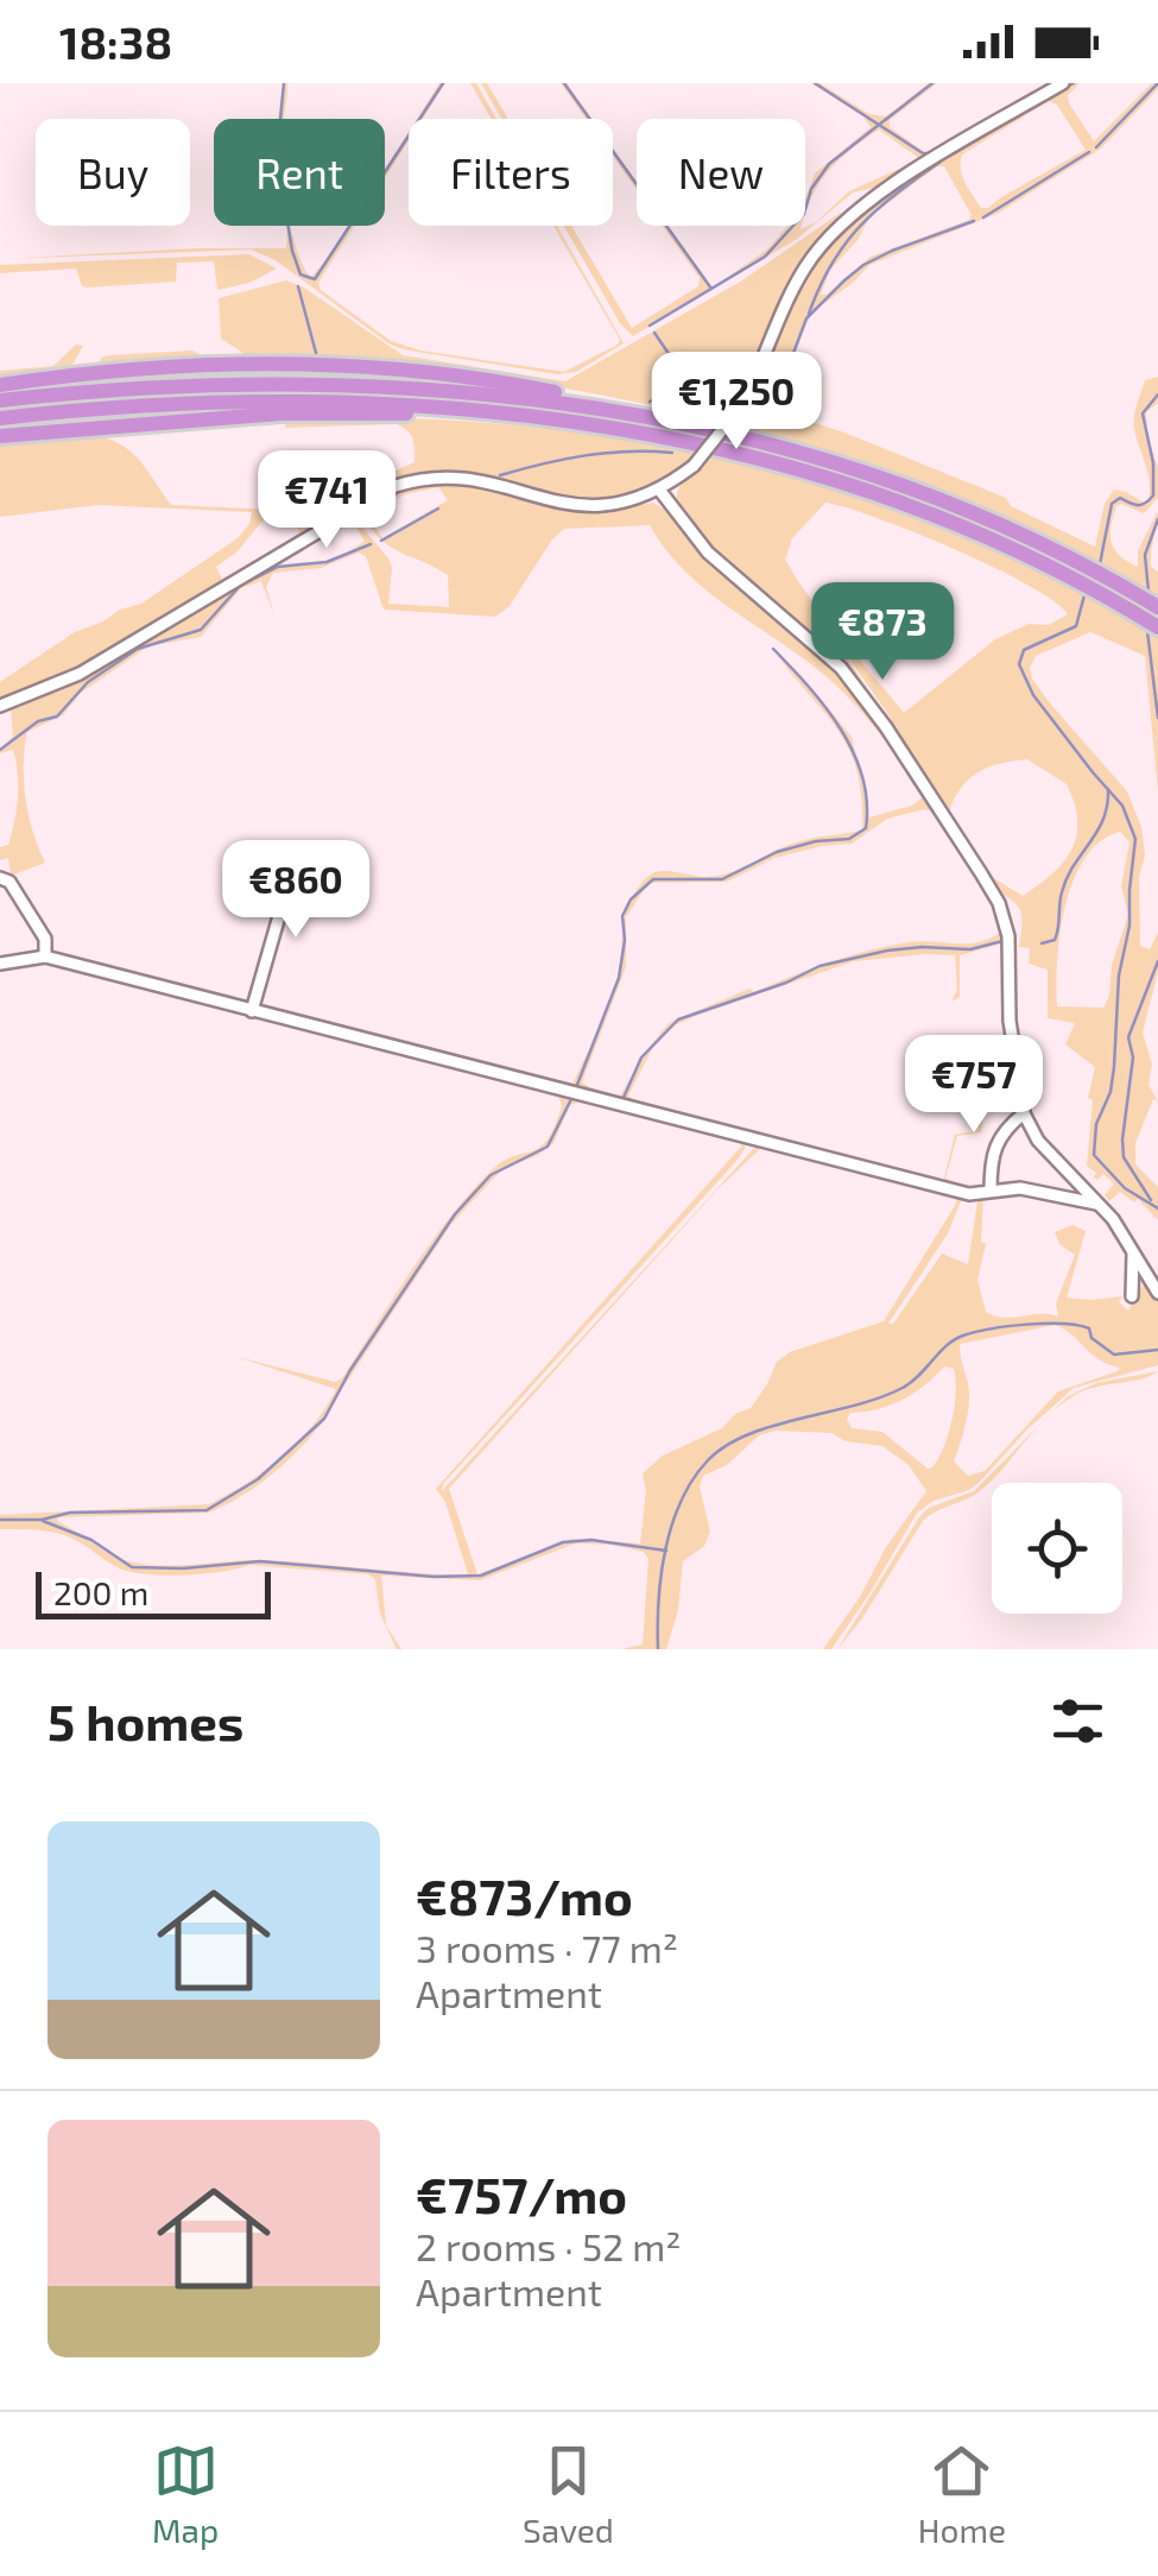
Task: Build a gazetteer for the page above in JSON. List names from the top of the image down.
{
  "scale_bar": "200 m",
  "page": {
    "status": "18:38",
    "chip": [
      "Buy",
      "Rent",
      "Filters",
      "New"
    ],
    "price": [
      "€1,250",
      "€741",
      "€873",
      "€860",
      "€757"
    ],
    "scale": "200 m",
    "heading": "5 homes",
    "list": [
      {
        "name": "€873/mo",
        "note": "3 rooms · 77 m² · Apartment"
      },
      {
        "name": "€757/mo",
        "note": "2 rooms · 52 m² · Apartment"
      }
    ],
    "tabs": ["Map", "Saved", "Home"]
  }
}
